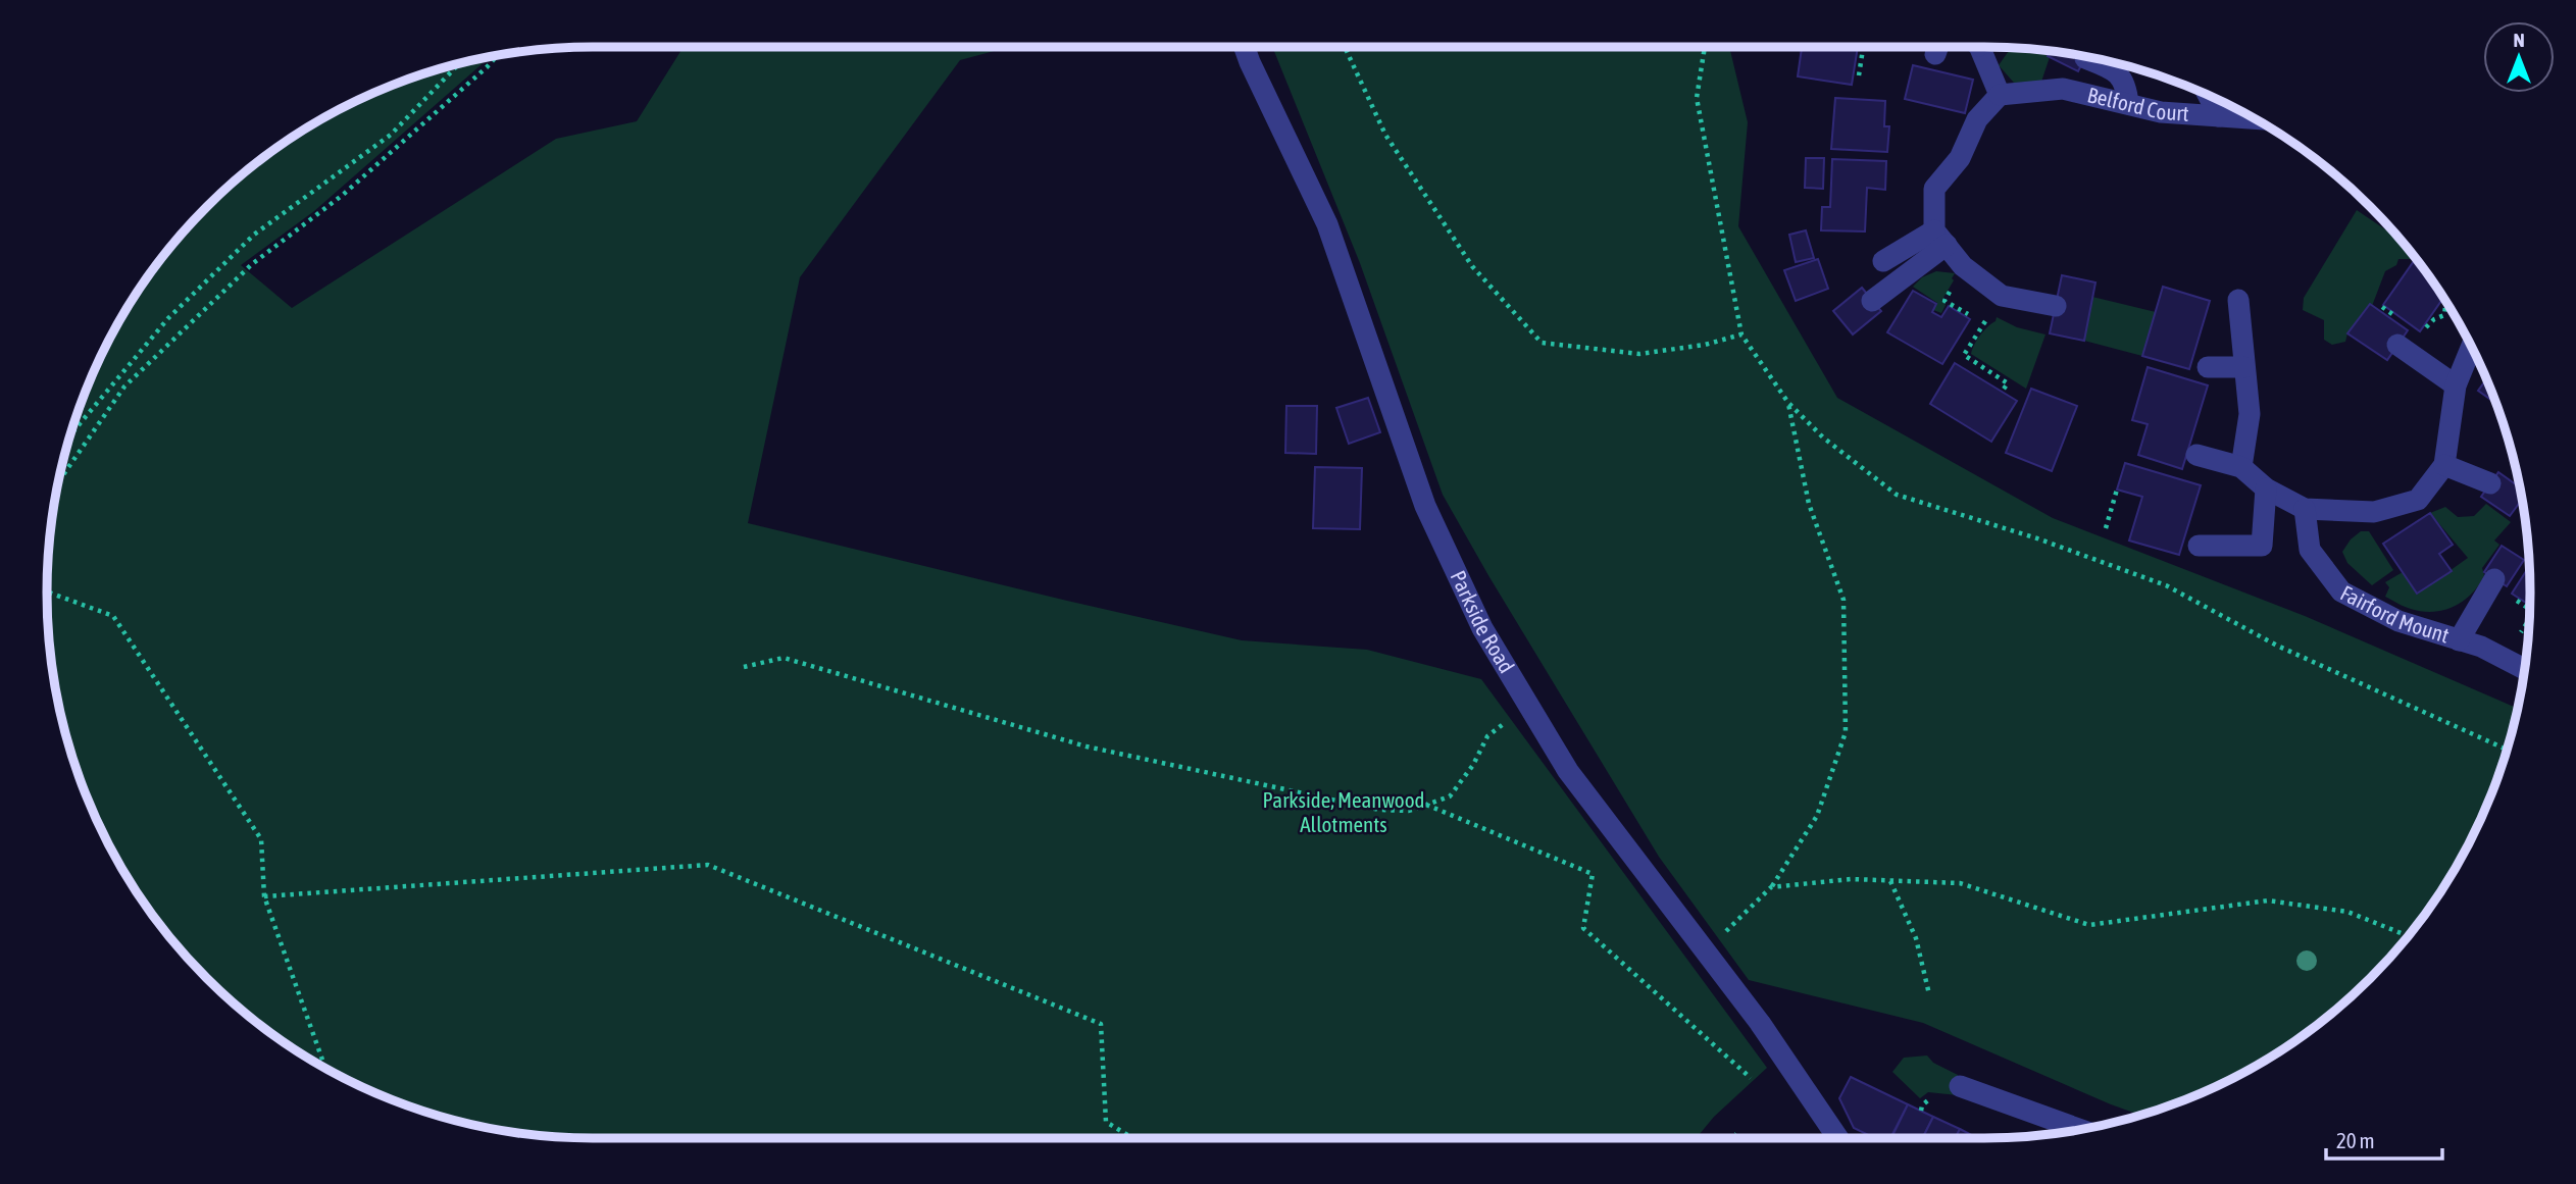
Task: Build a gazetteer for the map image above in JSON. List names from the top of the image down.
{
  "streets": {
    "street": ["Belford Court", "Fairford Mount", "Parkside Road"]
  },
  "parks": ["Parkside, Meanwood Allotments"],
  "scale_bar": "20 m",
  "north": "top"
}
